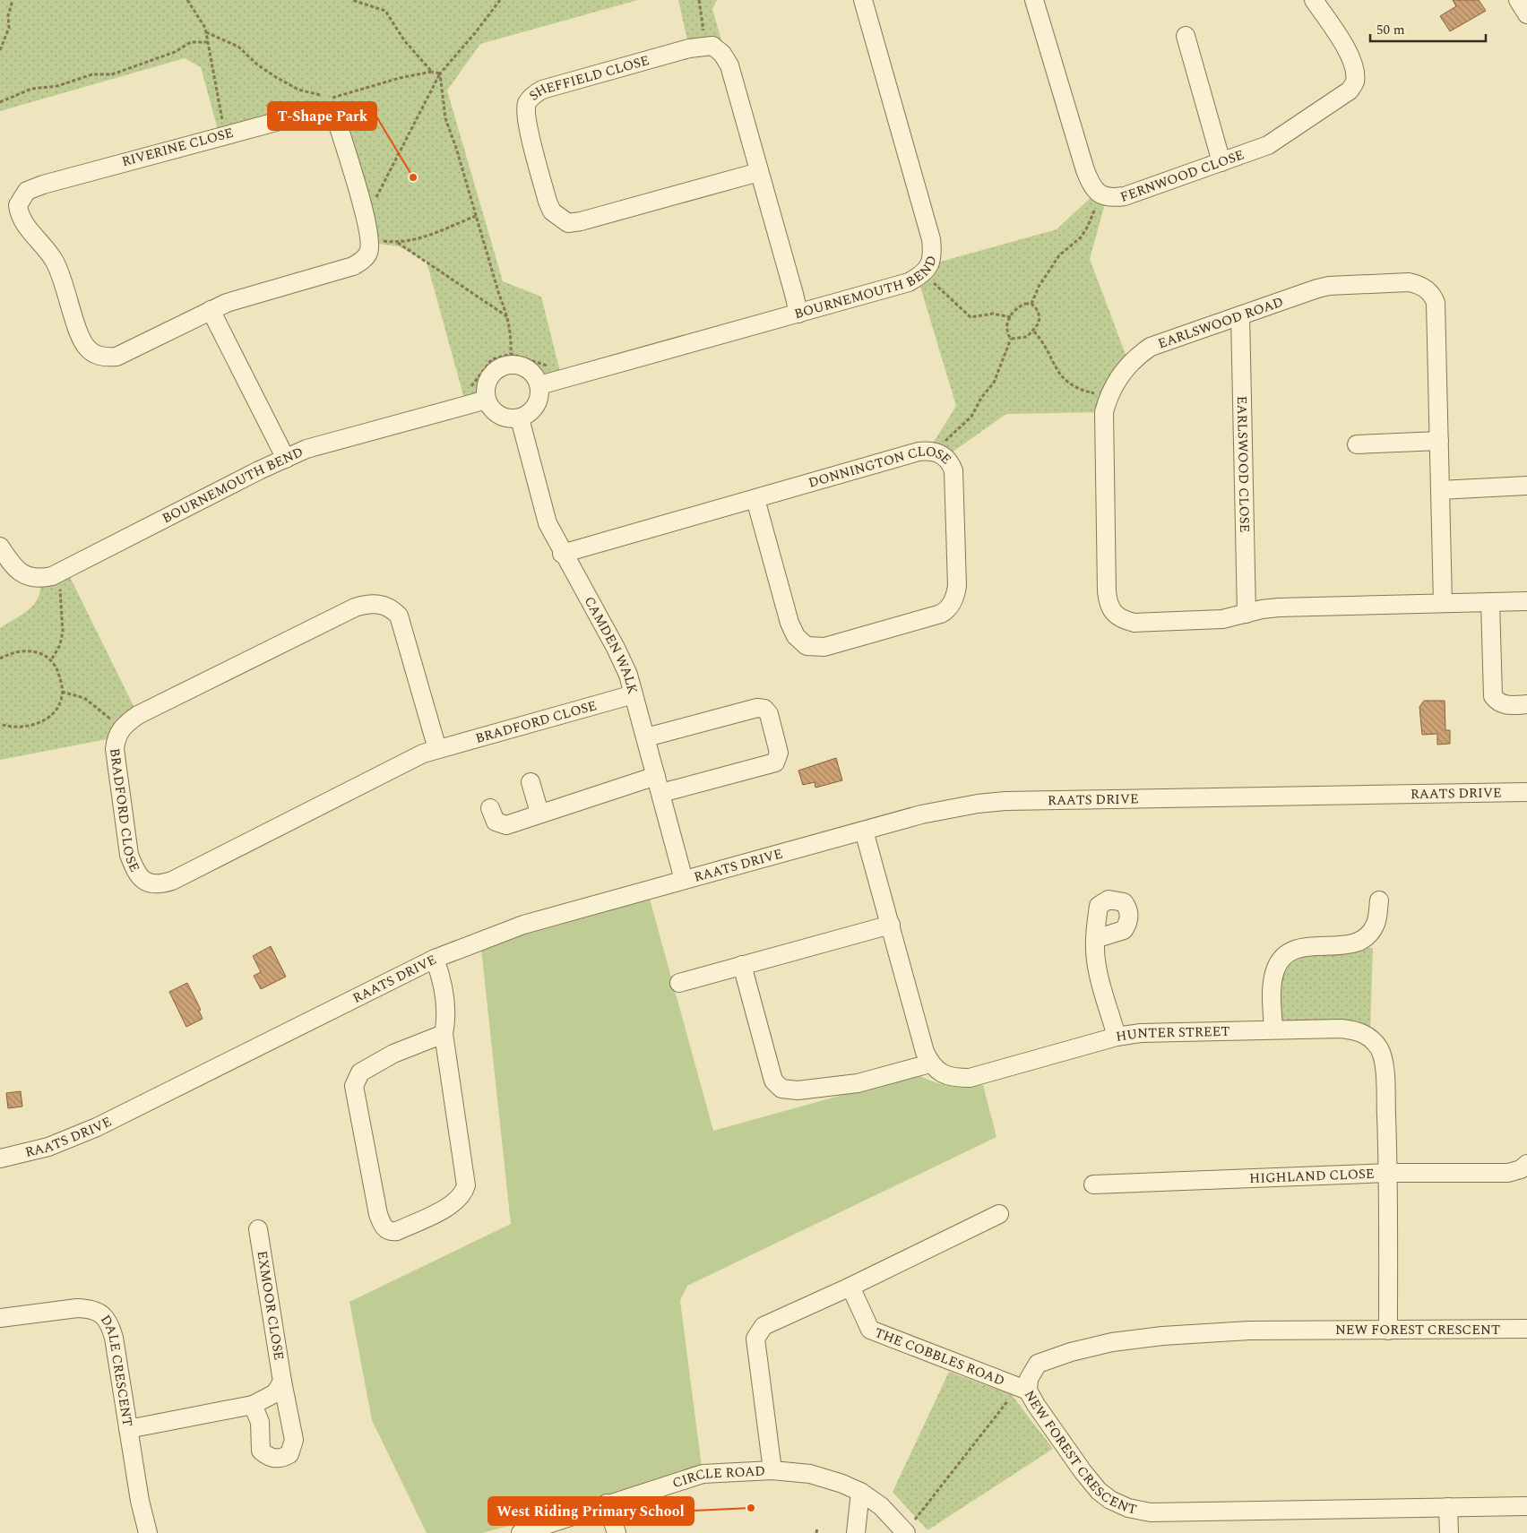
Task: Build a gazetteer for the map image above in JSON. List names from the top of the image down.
{
  "streets": {
    "street": [
      "SHEFFIELD CLOSE",
      "RIVERINE CLOSE",
      "FERNWOOD CLOSE",
      "BOURNEMOUTH BEND",
      "EARLSWOOD ROAD",
      "EARLSWOOD CLOSE",
      "DONNINGTON CLOSE",
      "CAMDEN WALK",
      "BRADFORD CLOSE",
      "RAATS DRIVE",
      "HUNTER STREET",
      "HIGHLAND CLOSE",
      "EXMOOR CLOSE",
      "NEW FOREST CRESCENT",
      "THE COBBLES ROAD",
      "DALE CRESCENT",
      "CIRCLE ROAD"
    ]
  },
  "crossings": [
    ["BOURNEMOUTH BEND", "CAMDEN WALK"],
    ["EARLSWOOD ROAD", "EARLSWOOD CLOSE"],
    ["DONNINGTON CLOSE", "CAMDEN WALK"],
    ["CAMDEN WALK", "BRADFORD CLOSE"],
    ["CAMDEN WALK", "RAATS DRIVE"],
    ["HUNTER STREET", "HIGHLAND CLOSE"],
    ["HUNTER STREET", "NEW FOREST CRESCENT"],
    ["NEW FOREST CRESCENT", "THE COBBLES ROAD"]
  ],
  "places": ["T-Shape Park", "West Riding Primary School"],
  "scale_bar": "50 m"
}
